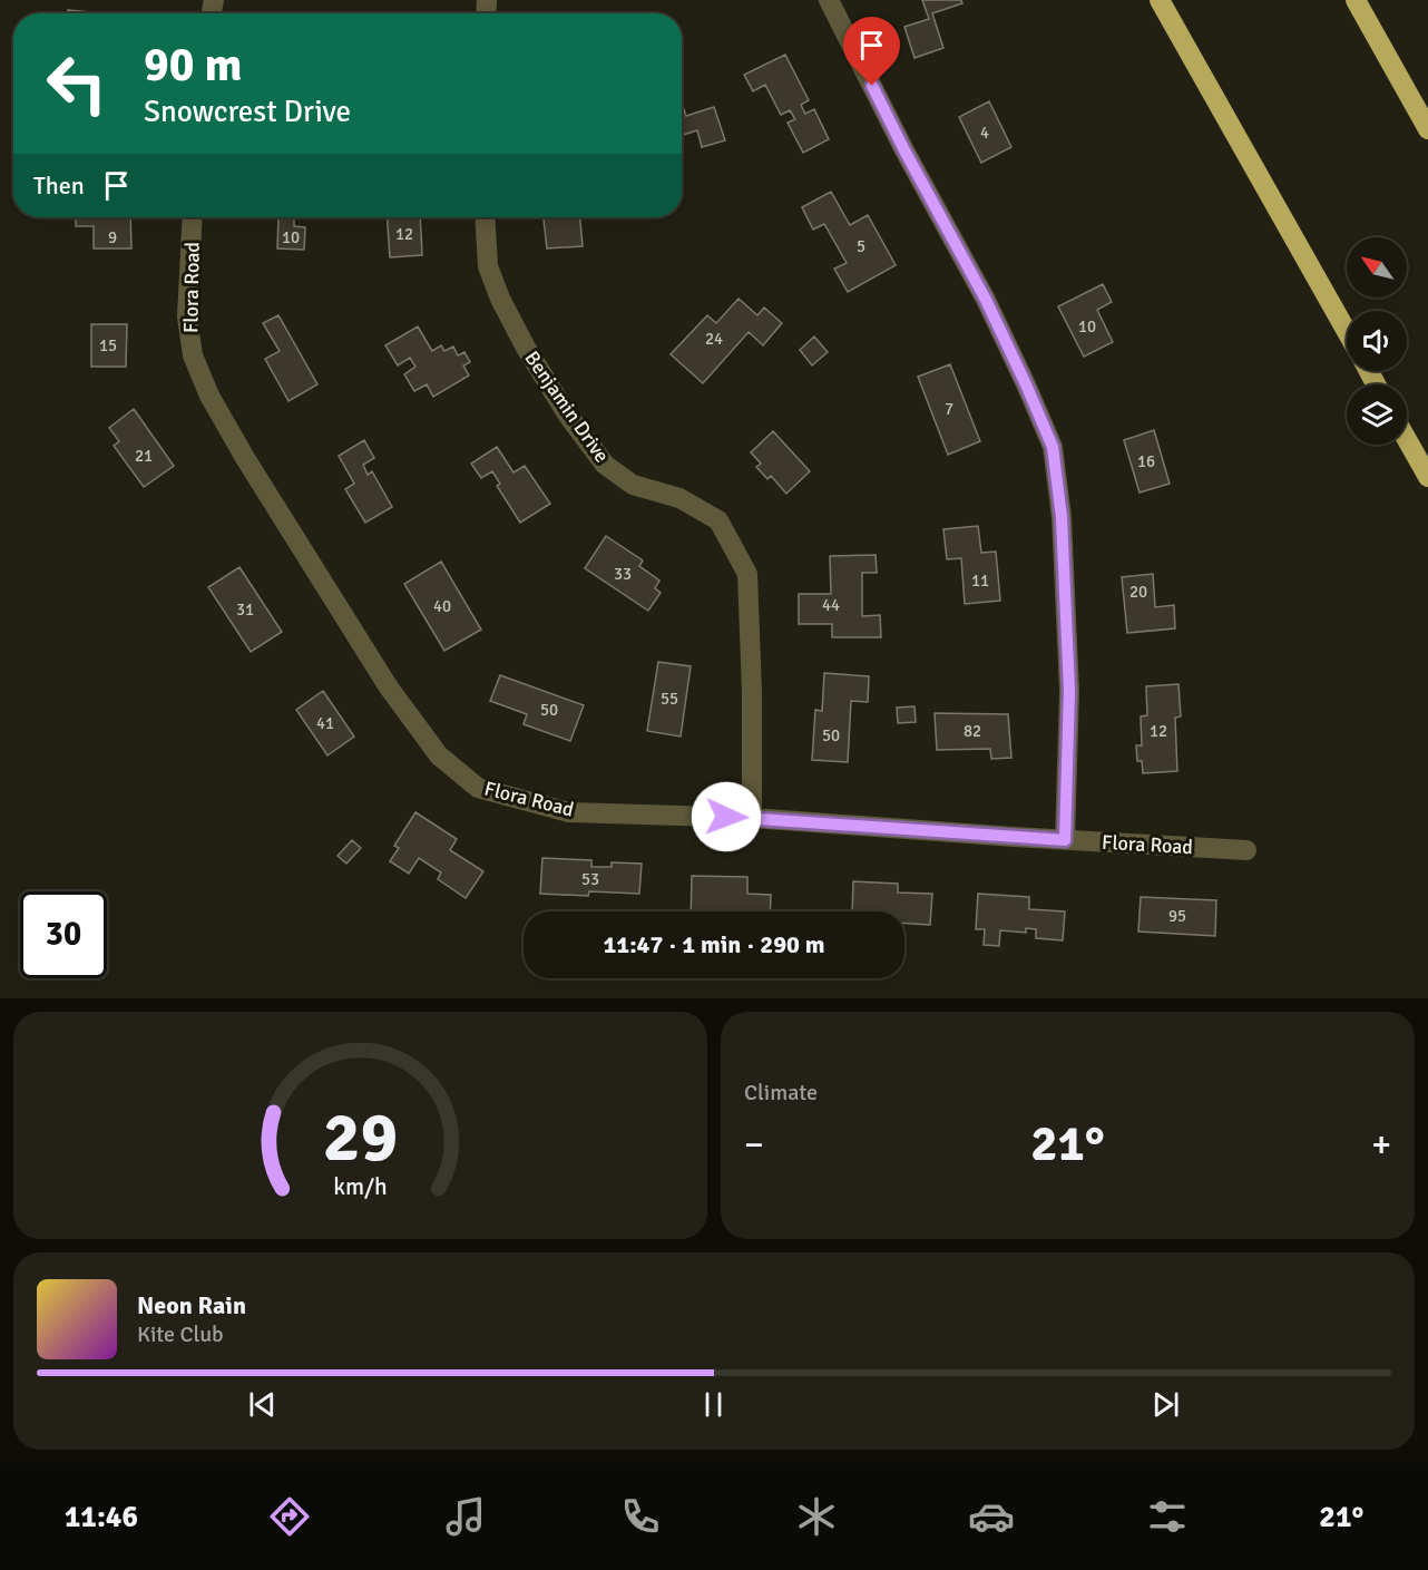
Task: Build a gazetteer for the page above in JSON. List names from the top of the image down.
{
  "streets": {
    "street": ["Flora Road", "Benjamin Drive"]
  },
  "crossings": [
    ["Flora Road", "Benjamin Drive"]
  ],
  "house_numbers": [
    "4",
    "12",
    "9",
    "10",
    "5",
    "10",
    "24",
    "15",
    "7",
    "21",
    "16",
    "33",
    "11",
    "20",
    "44",
    "40",
    "31",
    "55",
    "50",
    "41",
    "82",
    "12",
    "50",
    "53",
    "95"
  ],
  "north": "top left",
  "page": {
    "turn": ["90 m", "Snowcrest Drive"],
    "then": "Then",
    "limit": "30",
    "trip": "11:47 · 1 min · 290 m",
    "tile": "Climate",
    "heat": ["−", "21°", "+"],
    "song": ["Neon Rain", "Kite Club"],
    "tabs": ["11:46", "21°"],
    "gauge": ["29", "km/h"]
  }
}
